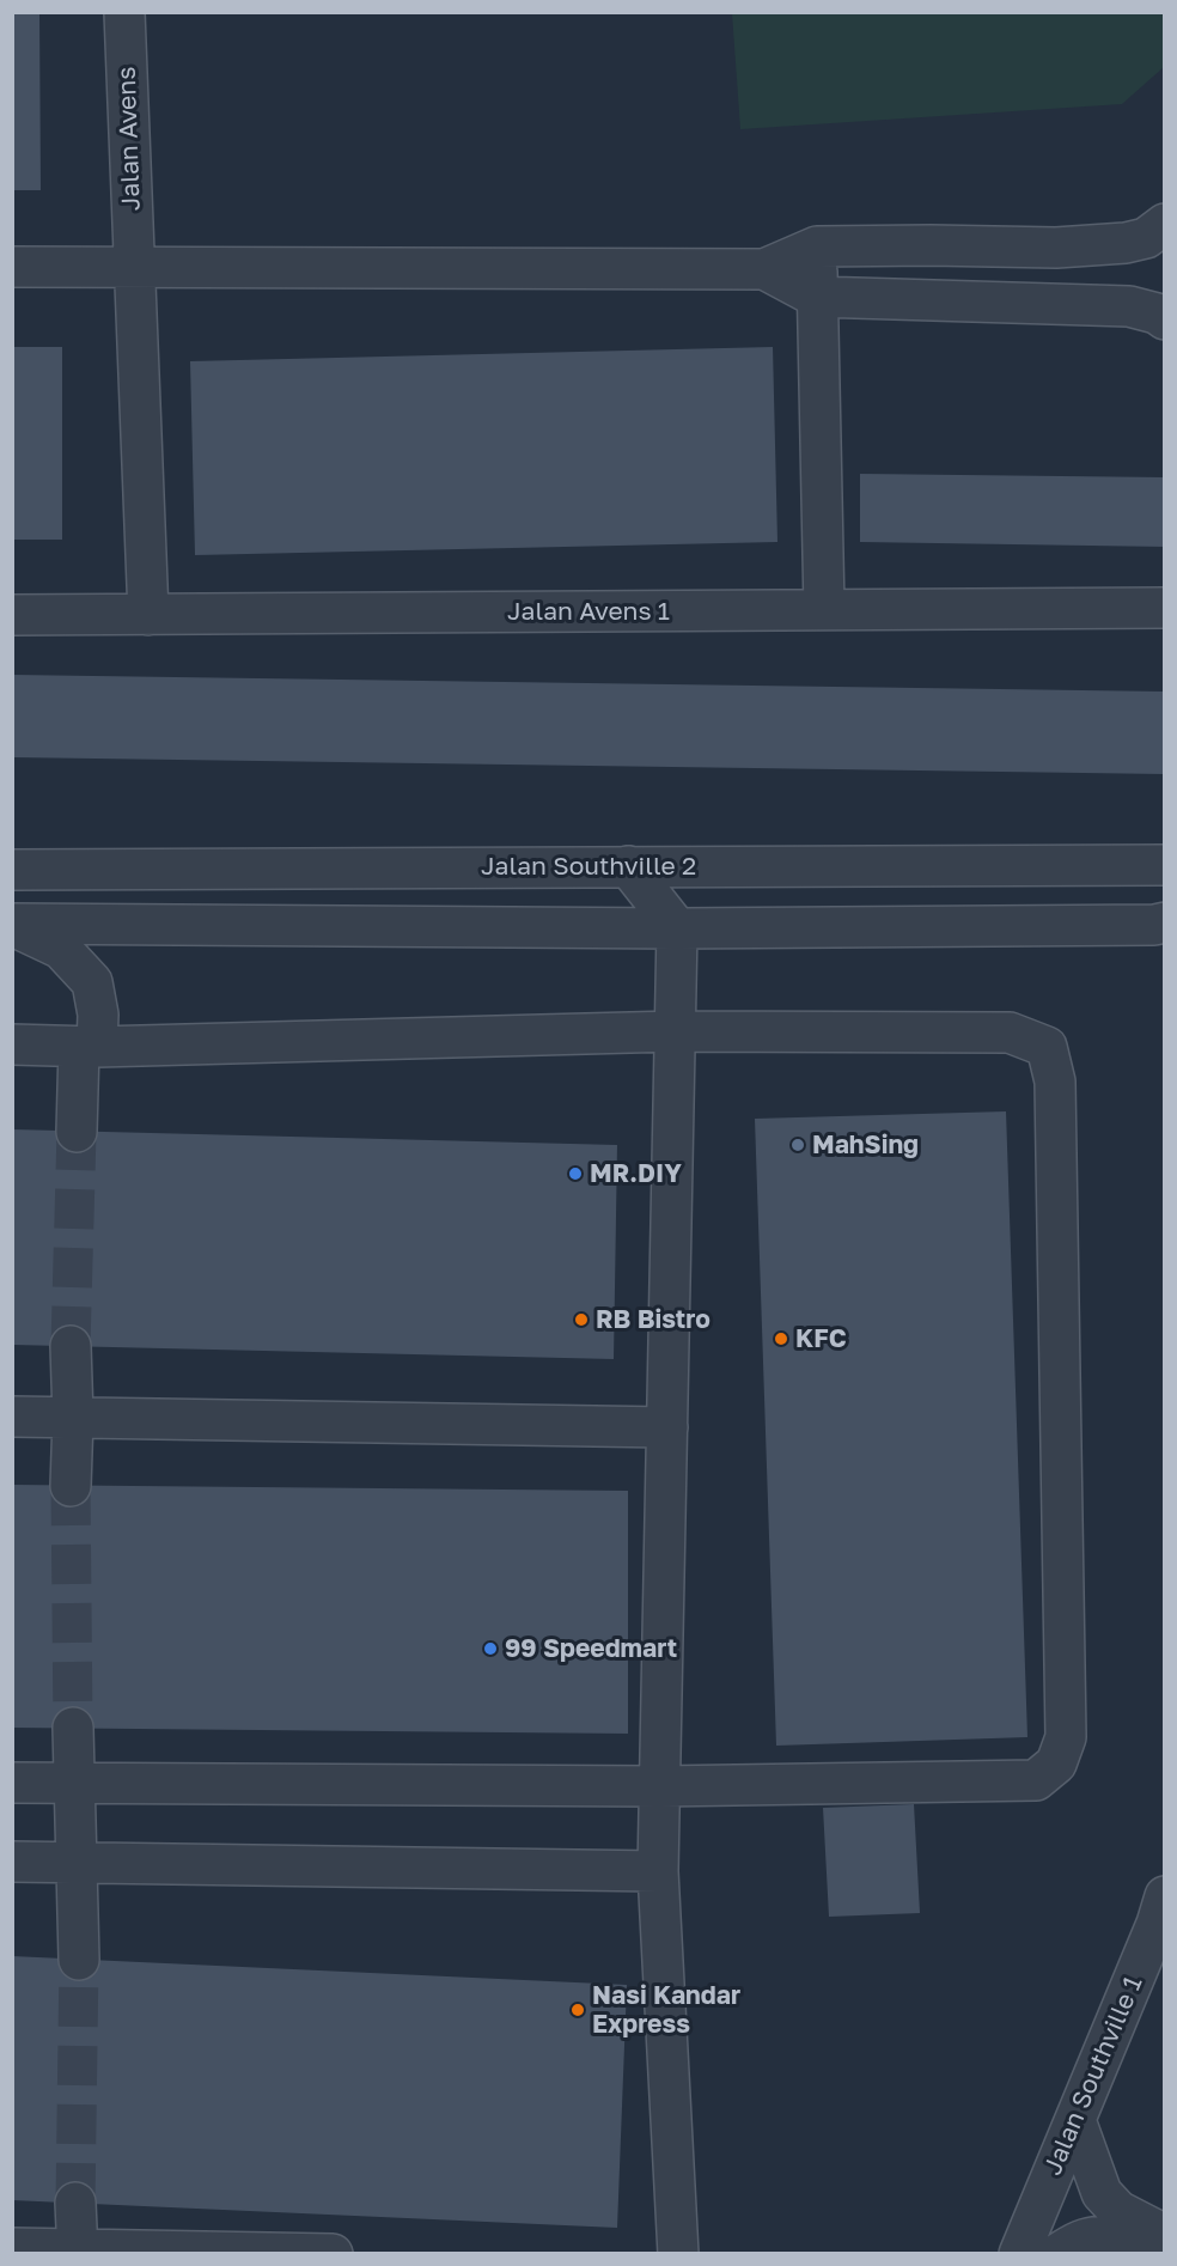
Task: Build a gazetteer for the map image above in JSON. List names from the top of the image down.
{
  "streets": {
    "street": [
      "Jalan Avens",
      "Jalan Avens 1",
      "Jalan Southville 2",
      "Jalan Southville 1"
    ]
  },
  "crossings": [
    ["Jalan Avens", "Jalan Avens 1"]
  ],
  "places": [
    "MahSing",
    "MR.DIY",
    "RB Bistro",
    "KFC",
    "99 Speedmart",
    "Nasi Kandar Express"
  ]
}
